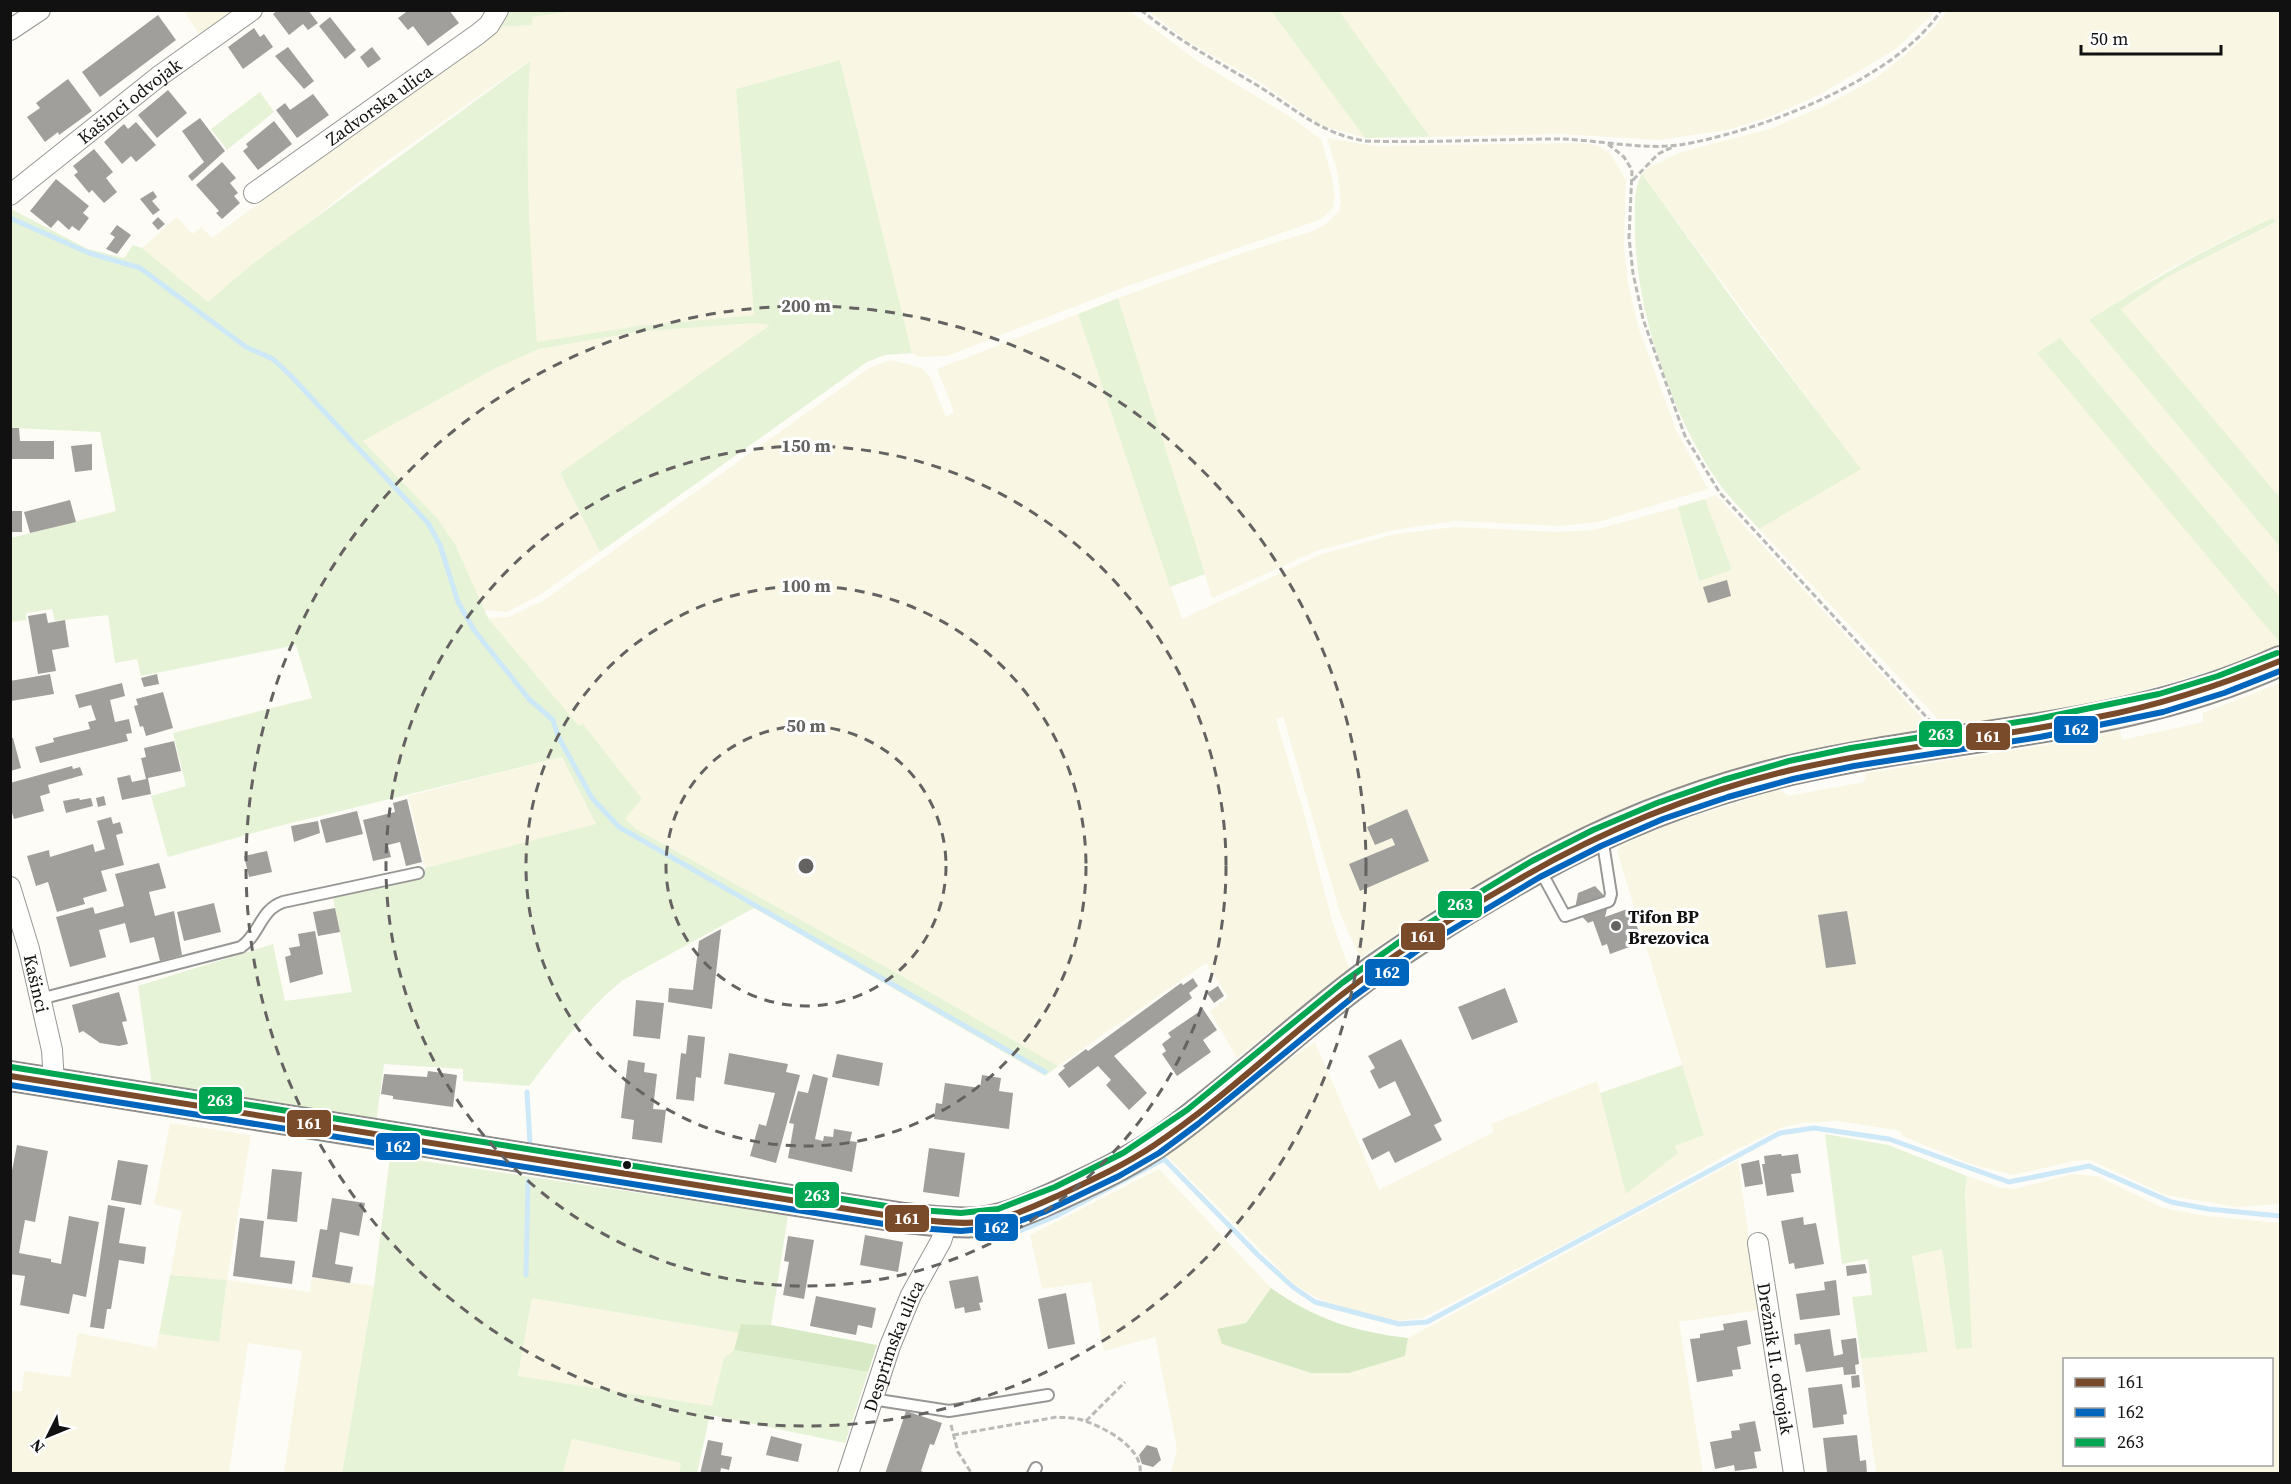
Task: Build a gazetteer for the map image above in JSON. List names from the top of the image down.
{
  "streets": {
    "street": [
      "Kašinci odvojak",
      "Zadvorska ulica",
      "Kašinci",
      "Desprimska ulica",
      "Drežnik II. odvojak"
    ]
  },
  "places": ["Tifon BP Brezovica"],
  "lines": ["transit line 263", "transit line 161", "transit line 162"],
  "legend": ["161", "162", "263"],
  "scale_bar": "50 m",
  "north": "bottom left",
  "rings": [
    "200 m",
    "150 m",
    "100 m",
    "50 m"
  ]
}
